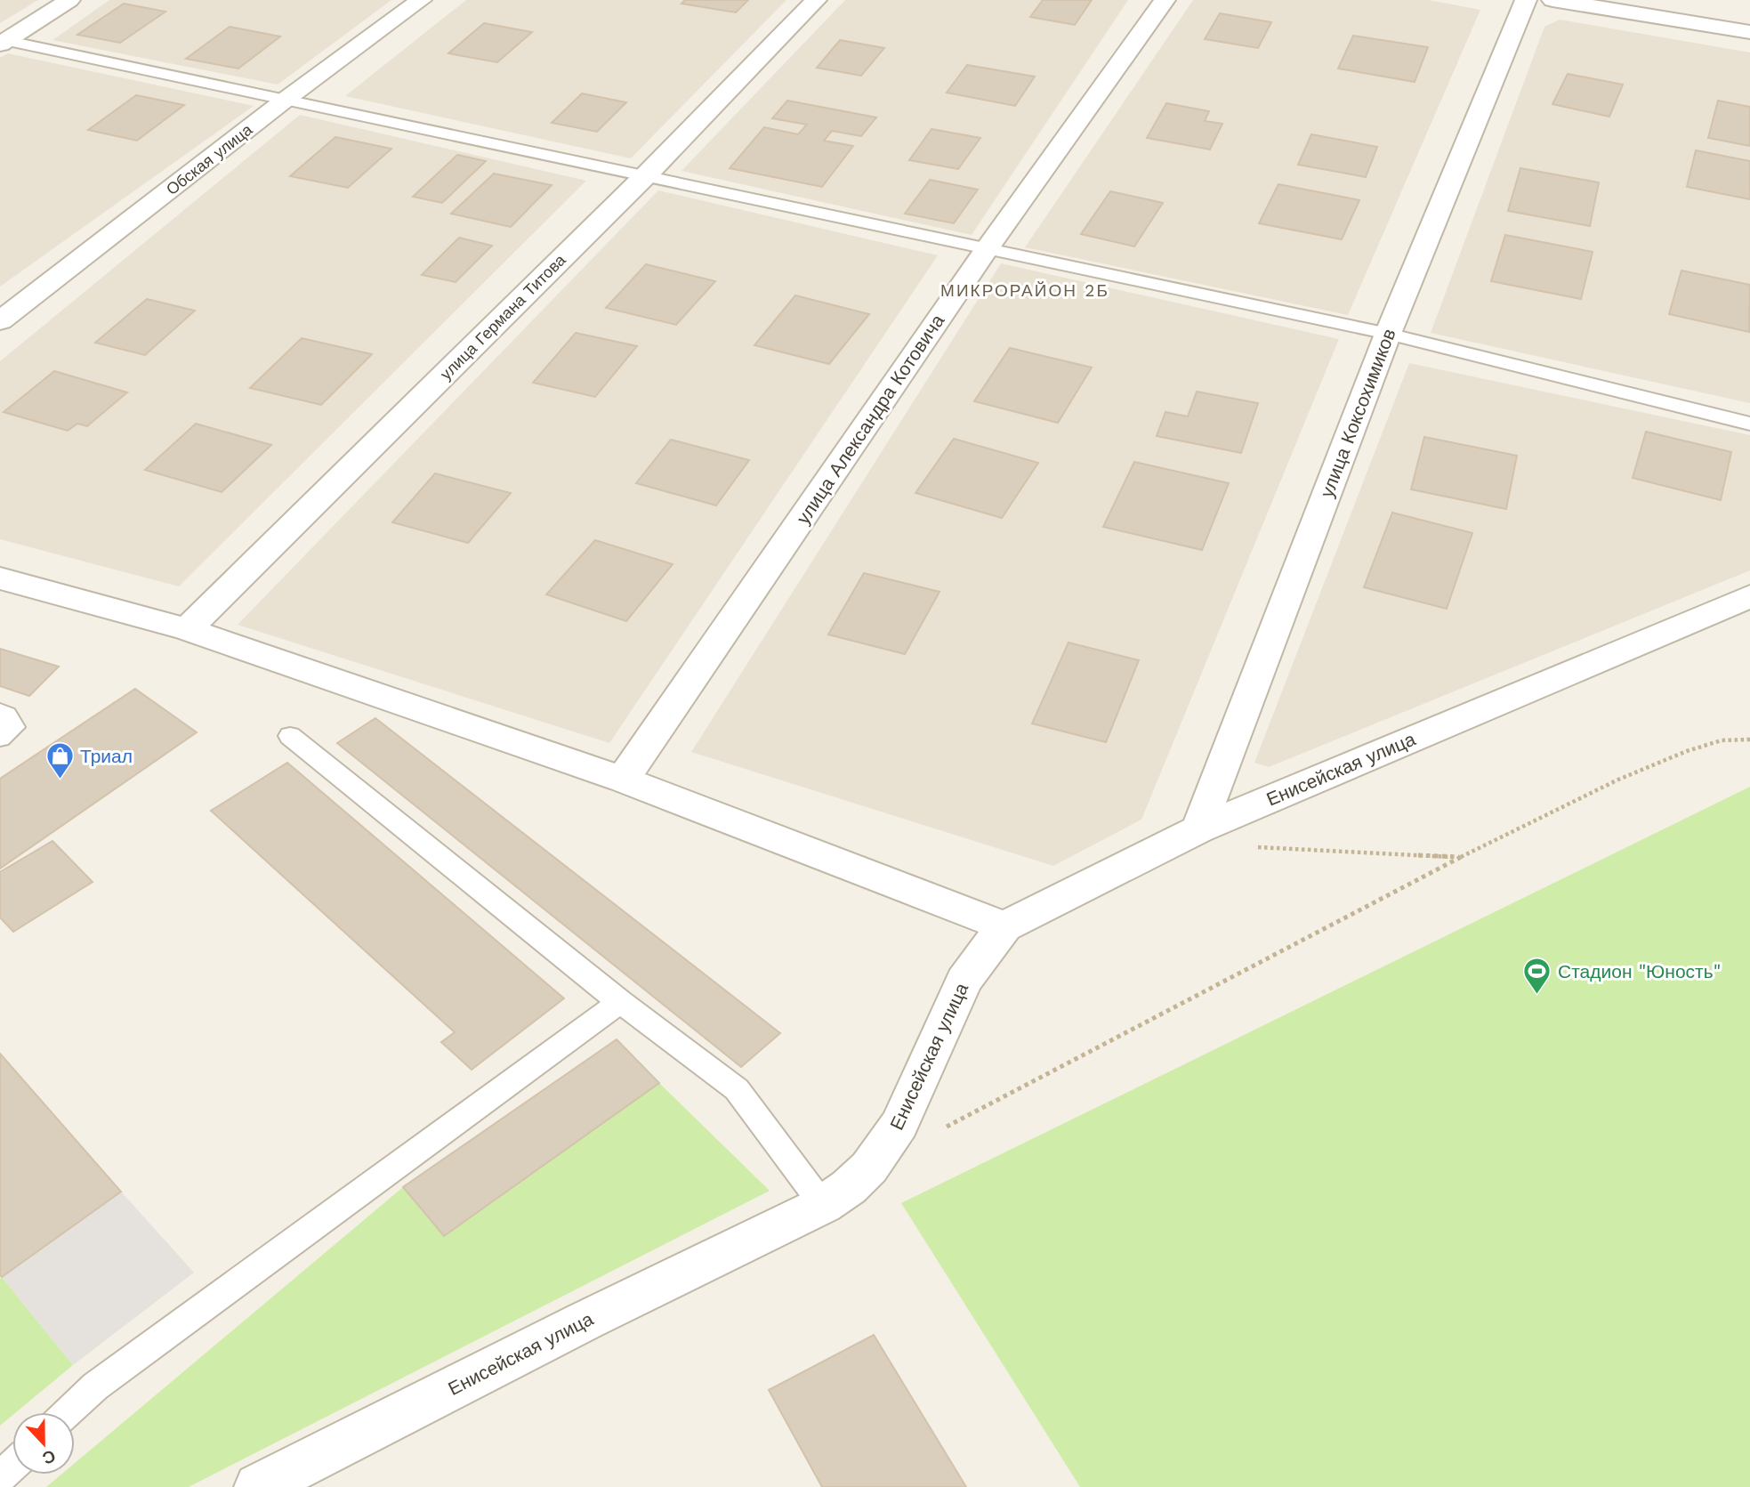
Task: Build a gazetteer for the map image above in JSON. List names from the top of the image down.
{
  "streets": {
    "street": [
      "Обская улица",
      "улица Германа Титова",
      "улица Коксохимиков",
      "улица Александра Котовича",
      "Енисейская улица"
    ]
  },
  "crossings": [
    ["улица Коксохимиков", "Енисейская улица"]
  ],
  "districts": ["МИКРОРАЙОН 2Б"],
  "places": {
    "shop": ["Триал"],
    "sports": ["Стадион \"Юность\""]
  },
  "north": "bottom"
}
